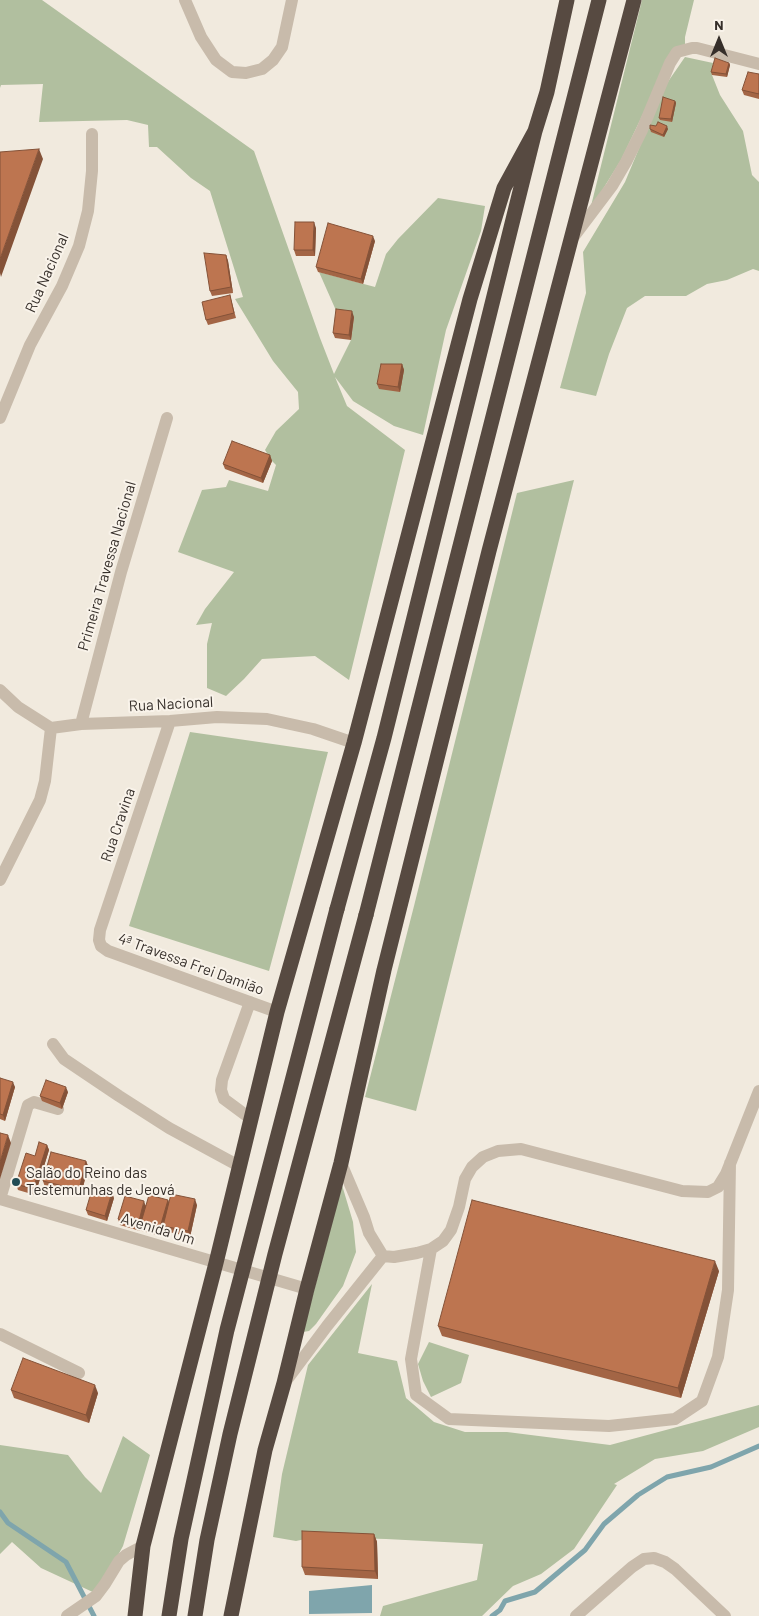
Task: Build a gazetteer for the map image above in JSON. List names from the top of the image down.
{
  "streets": {
    "street": [
      "Rua Nacional",
      "Primeira Travessa Nacional",
      "Rua Cravina",
      "4ª Travessa Frei Damião",
      "Avenida Um"
    ]
  },
  "crossings": [
    ["Rua Nacional", "Primeira Travessa Nacional"],
    ["Rua Nacional", "Rua Cravina"],
    ["Rua Cravina", "4ª Travessa Frei Damião"]
  ],
  "places": ["Salão do Reino das Testemunhas de Jeová"],
  "north": "top"
}
